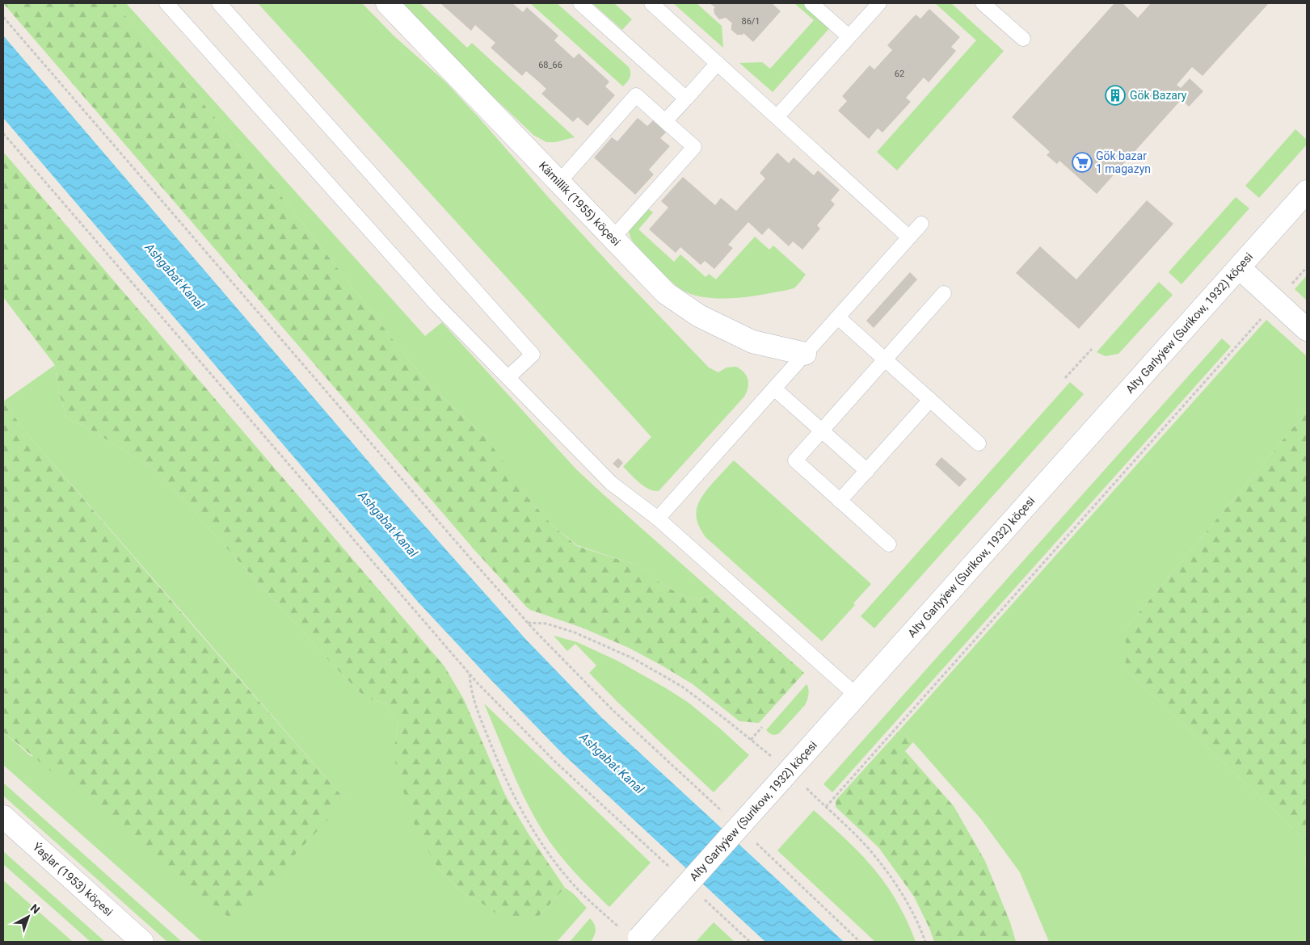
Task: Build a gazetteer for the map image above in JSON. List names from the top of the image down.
{
  "streets": {
    "street": ["Kämillik (1955) köçesi", "Alty Garlyýew (Surikow, 1932) köçesi", "Ýaşlar (1953) köçesi"]
  },
  "water": ["Ashgabat Kanal"],
  "places": {
    "building": ["Gök Bazary"],
    "supermarket": ["Gök bazar 1 magazyn"]
  },
  "house_numbers": ["86/1", "68_66", "62"],
  "north": "top right"
}
